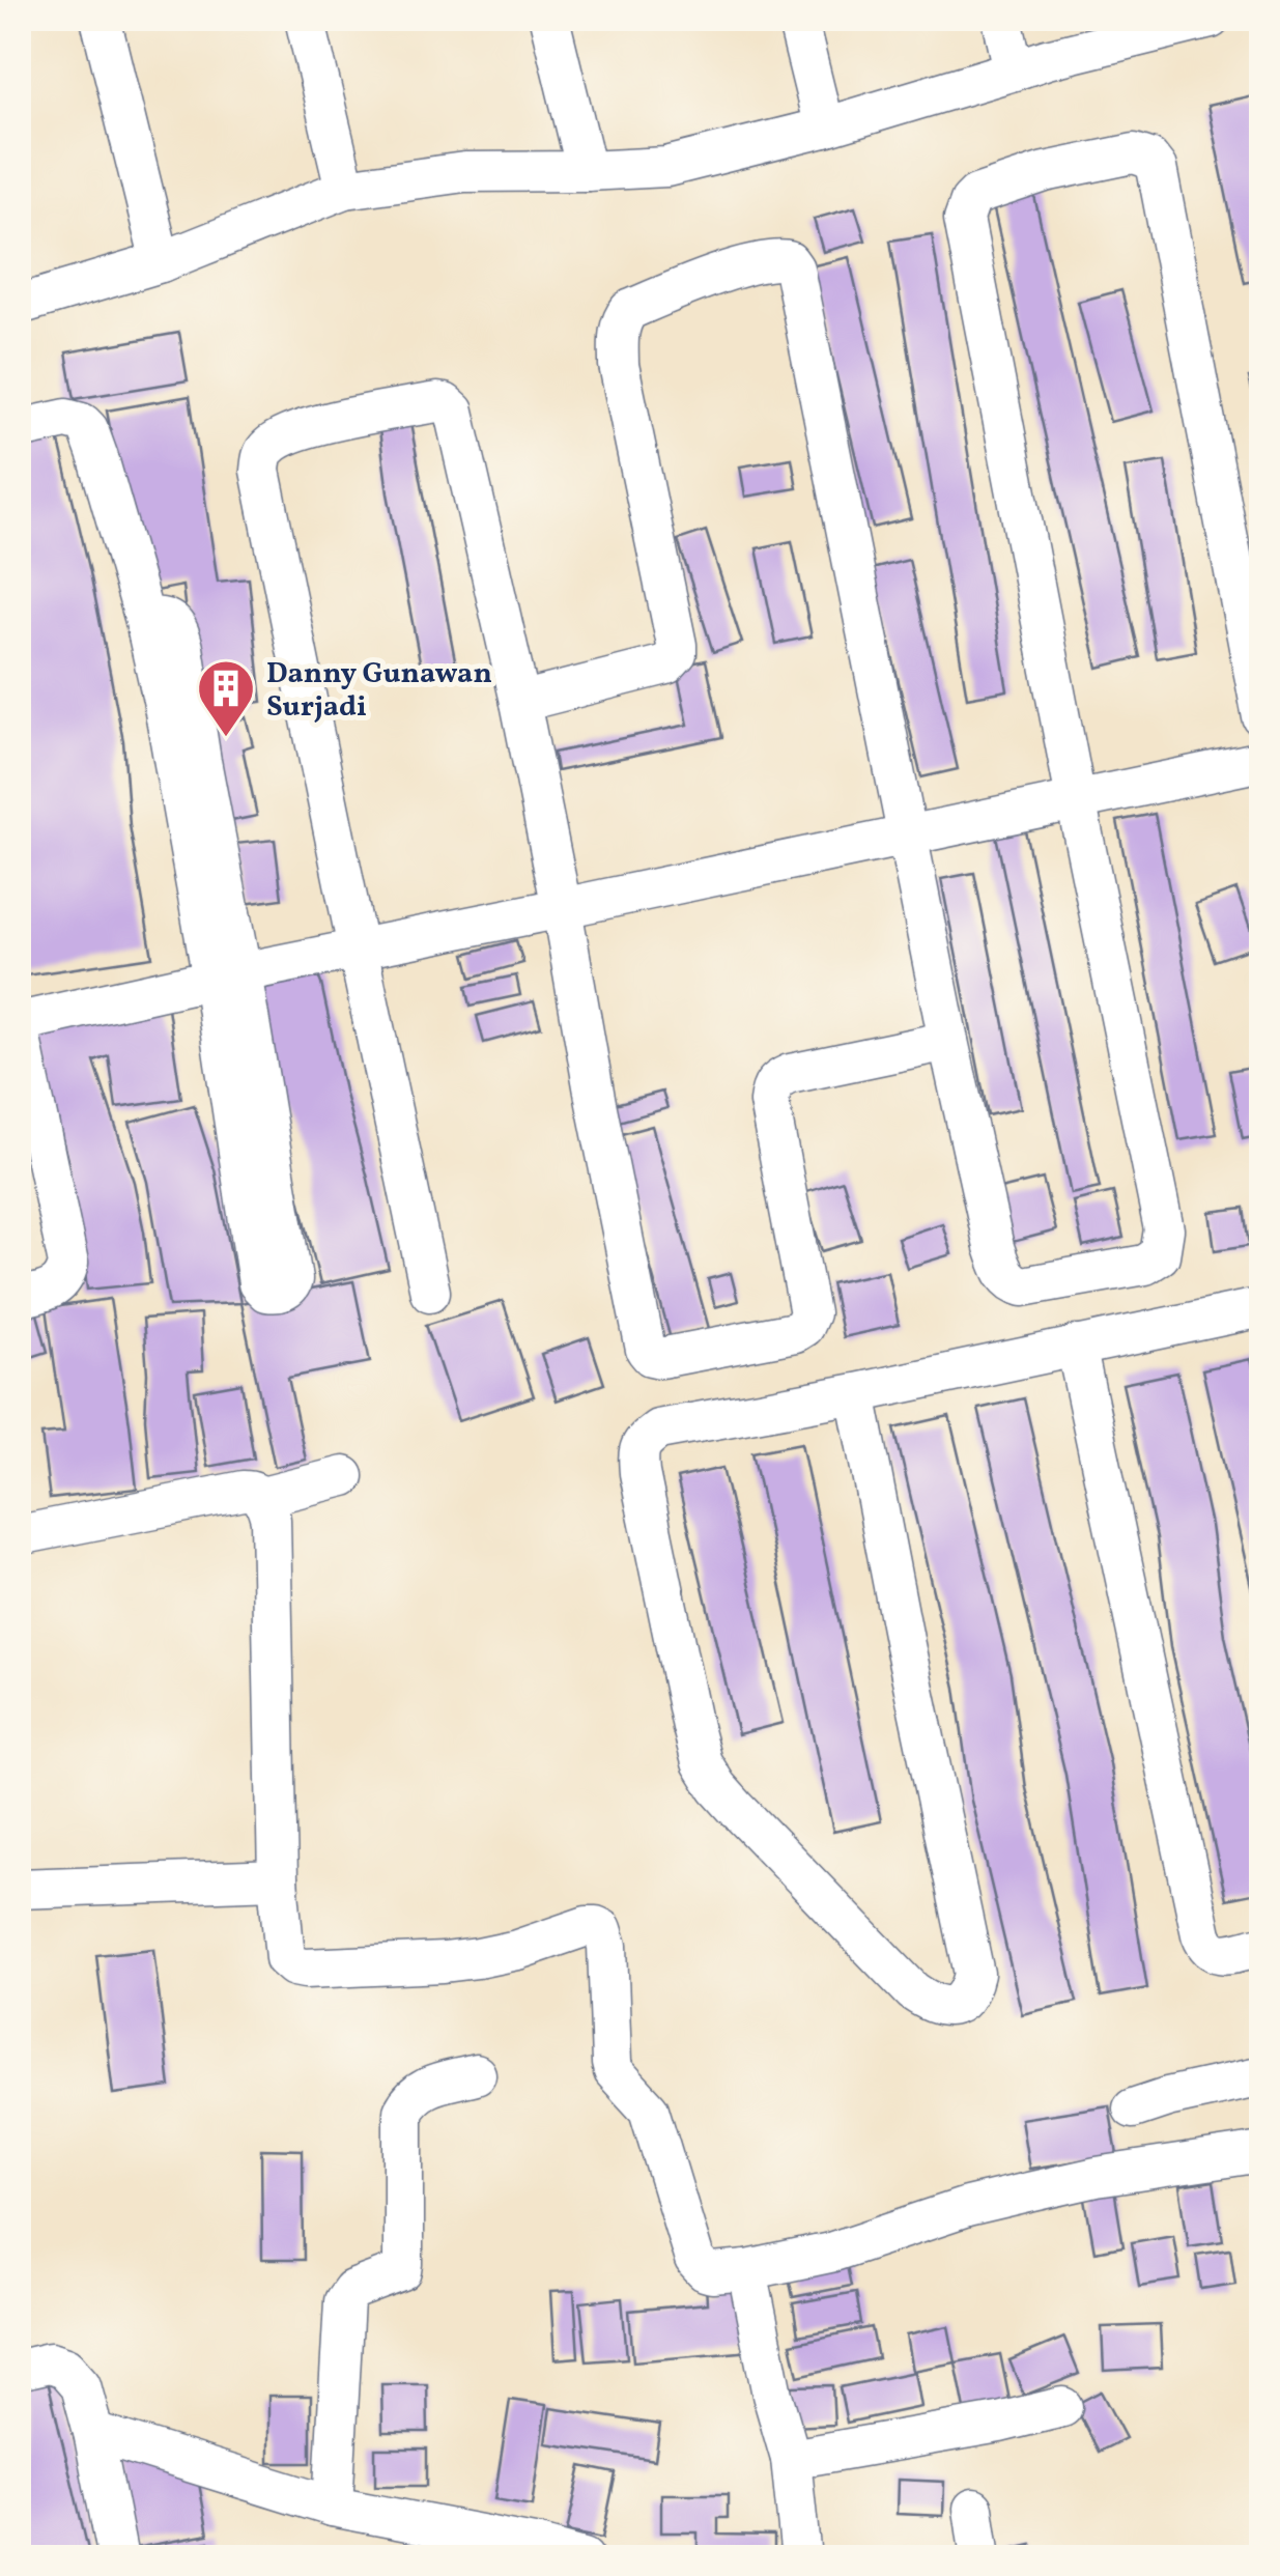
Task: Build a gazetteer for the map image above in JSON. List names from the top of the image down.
{
  "places": {
    "building": ["Danny Gunawan Surjadi"]
  }
}
